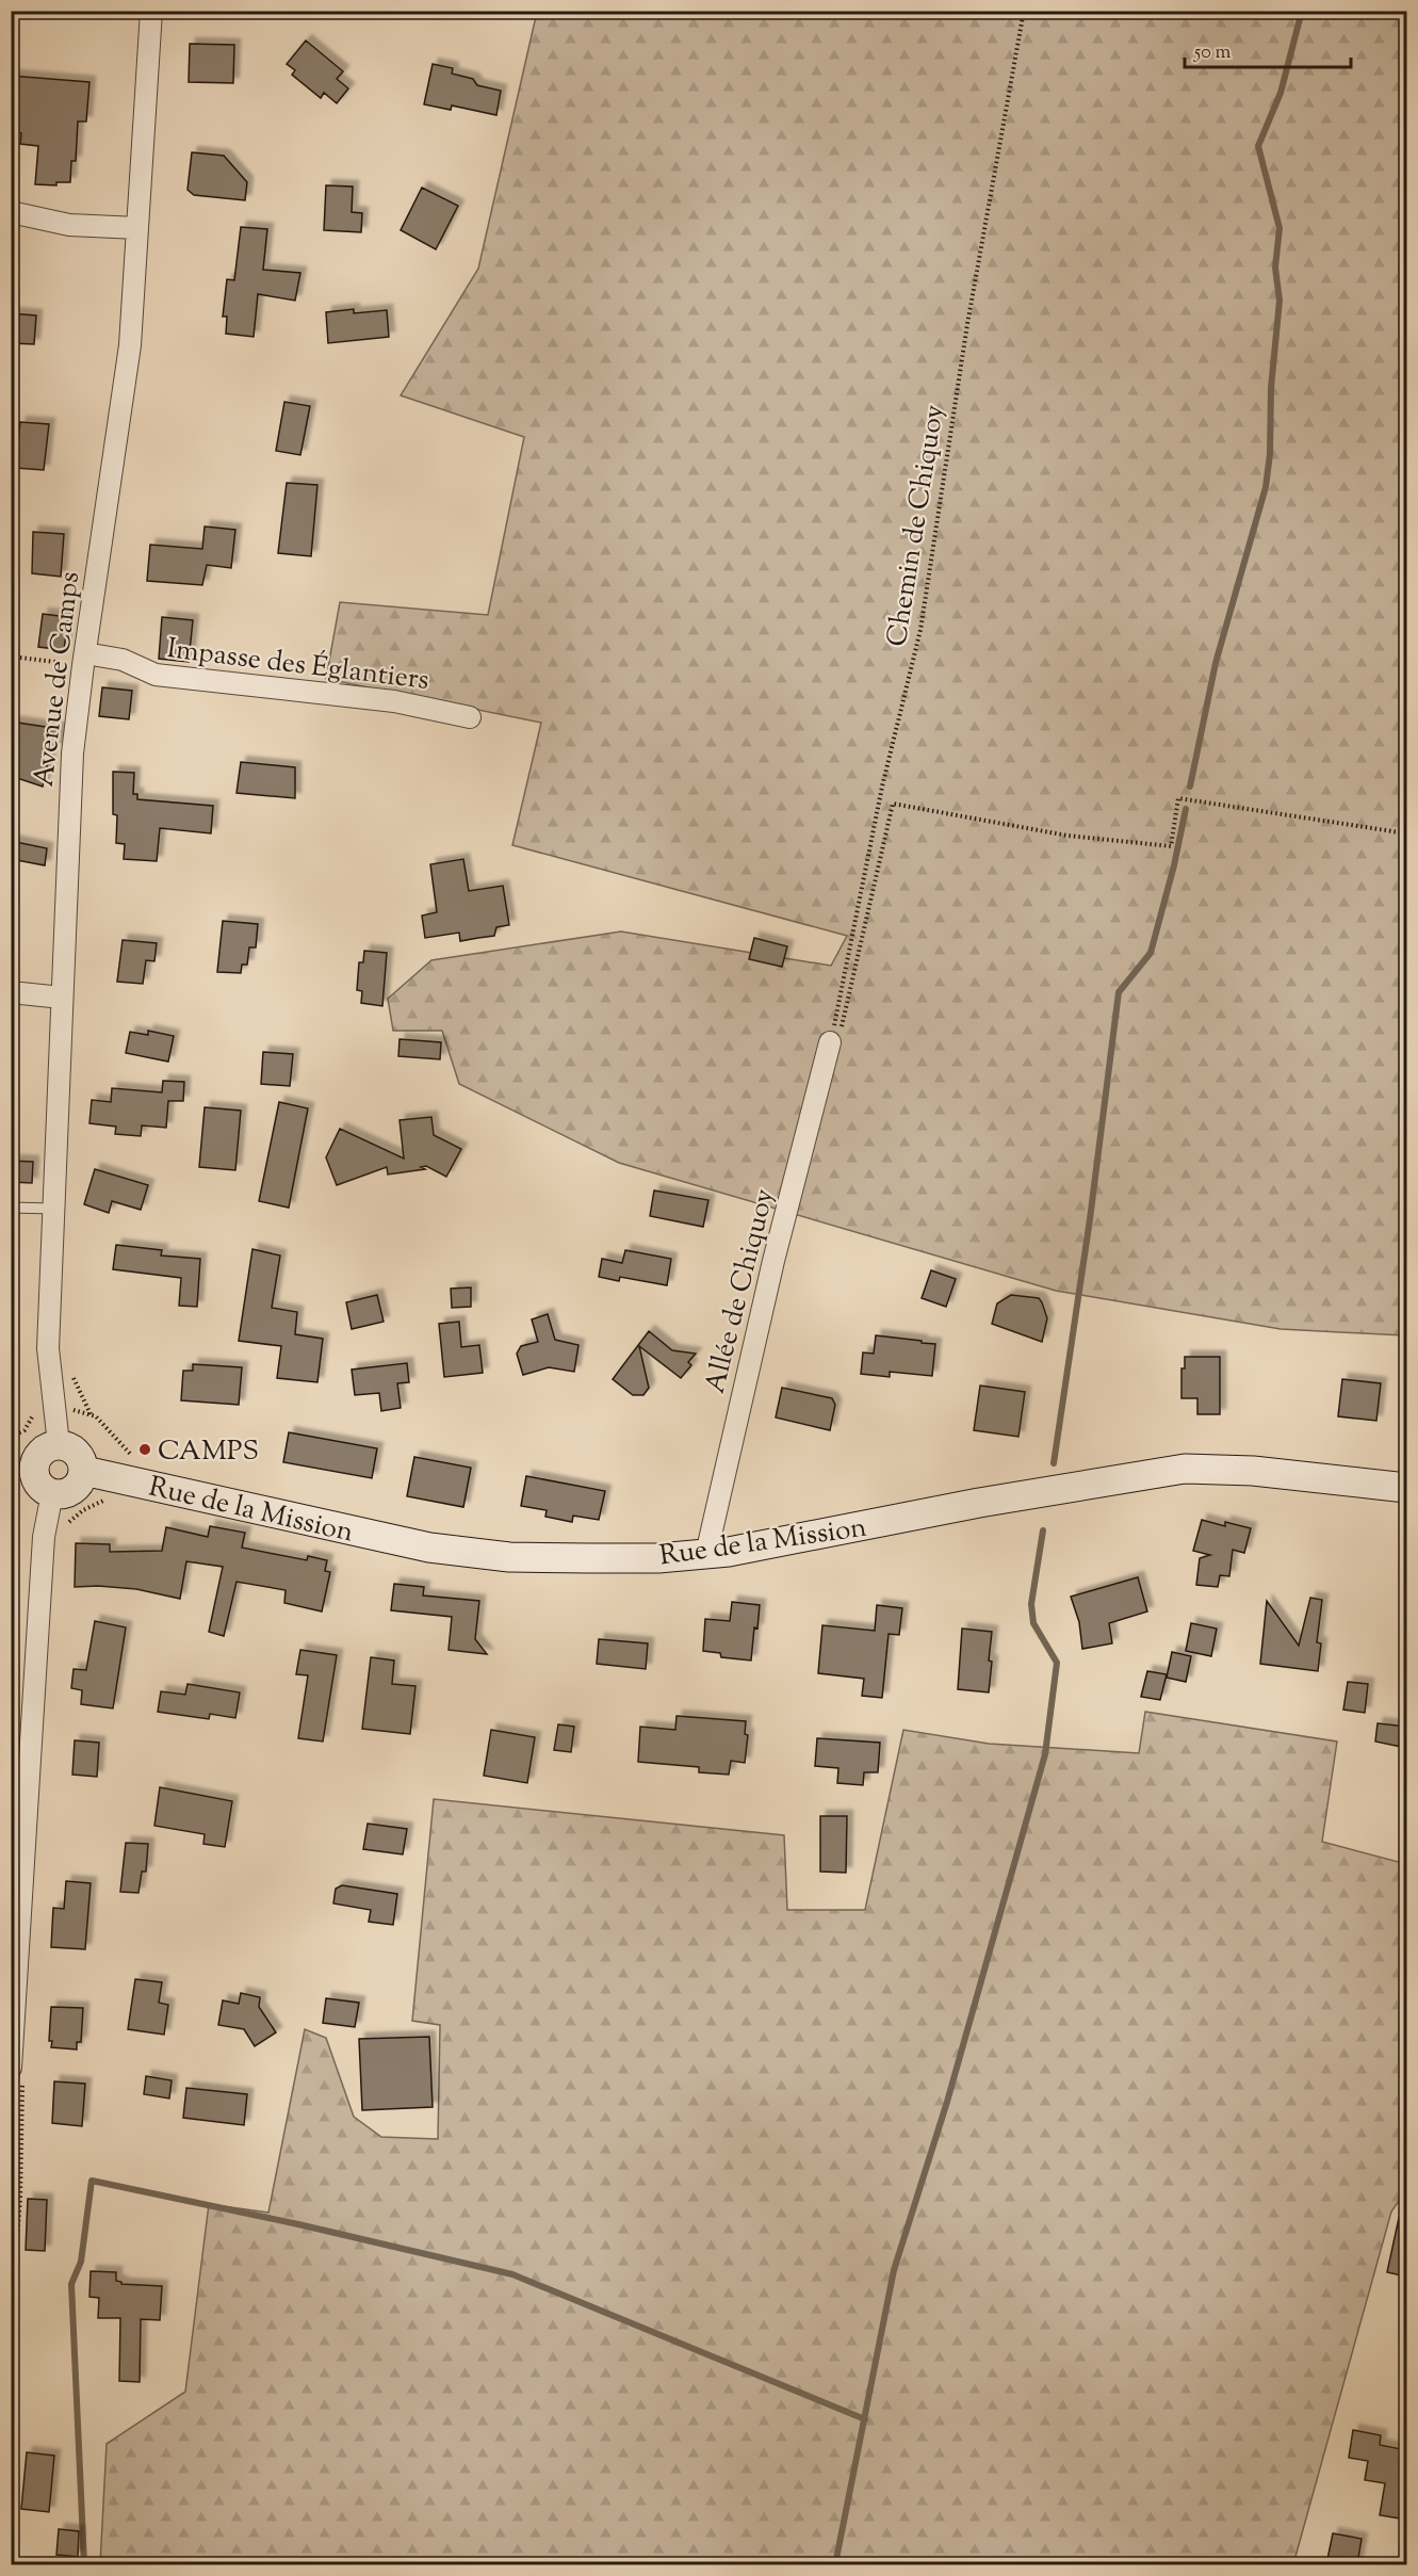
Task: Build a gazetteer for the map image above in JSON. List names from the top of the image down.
{
  "streets": {
    "main road": ["Rue de la Mission"],
    "street": ["Impasse des Églantiers", "Avenue de Camps", "Allée de Chiquoy"],
    "path": ["Chemin de Chiquoy"]
  },
  "crossings": [
    ["Chemin de Chiquoy", "Allée de Chiquoy"],
    ["Impasse des Églantiers", "Avenue de Camps"],
    ["Avenue de Camps", "Rue de la Mission"],
    ["Allée de Chiquoy", "Rue de la Mission"]
  ],
  "places": ["CAMPS"],
  "scale_bar": "50 m"
}
